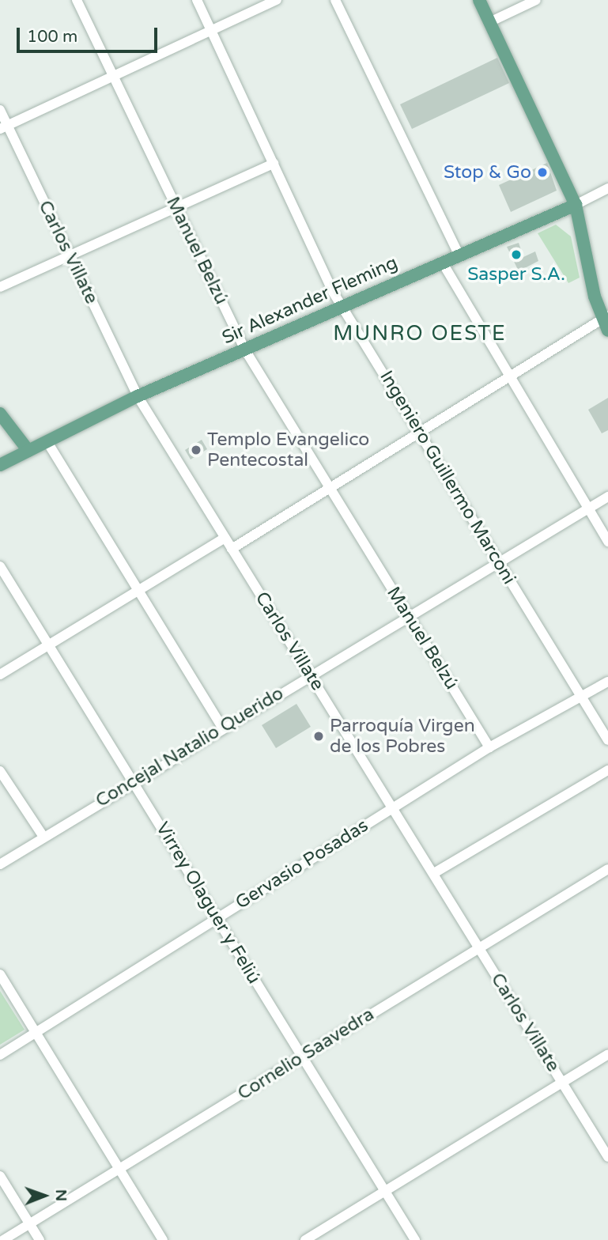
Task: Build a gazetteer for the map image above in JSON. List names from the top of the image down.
{
  "streets": {
    "main road": ["Sir Alexander Fleming"],
    "street": [
      "Manuel Belzú",
      "Carlos Villate",
      "Ingeniero Guillermo Marconi",
      "Concejal Natalio Querido",
      "Gervasio Posadas",
      "Virrey Olaguer y Feliú",
      "Cornelio Saavedra"
    ]
  },
  "crossings": [
    ["Manuel Belzú", "Sir Alexander Fleming"],
    ["Manuel Belzú", "Concejal Natalio Querido"],
    ["Manuel Belzú", "Gervasio Posadas"],
    ["Carlos Villate", "Sir Alexander Fleming"],
    ["Carlos Villate", "Concejal Natalio Querido"],
    ["Carlos Villate", "Gervasio Posadas"],
    ["Carlos Villate", "Cornelio Saavedra"],
    ["Sir Alexander Fleming", "Ingeniero Guillermo Marconi"],
    ["Ingeniero Guillermo Marconi", "Concejal Natalio Querido"],
    ["Ingeniero Guillermo Marconi", "Gervasio Posadas"],
    ["Concejal Natalio Querido", "Virrey Olaguer y Feliú"],
    ["Gervasio Posadas", "Virrey Olaguer y Feliú"],
    ["Virrey Olaguer y Feliú", "Cornelio Saavedra"]
  ],
  "districts": ["MUNRO OESTE"],
  "places": [
    "Stop & Go",
    "Sasper S.A.",
    "Templo Evangelico Pentecostal",
    "Parroquía Virgen de los Pobres"
  ],
  "scale_bar": "100 m",
  "north": "right"
}
